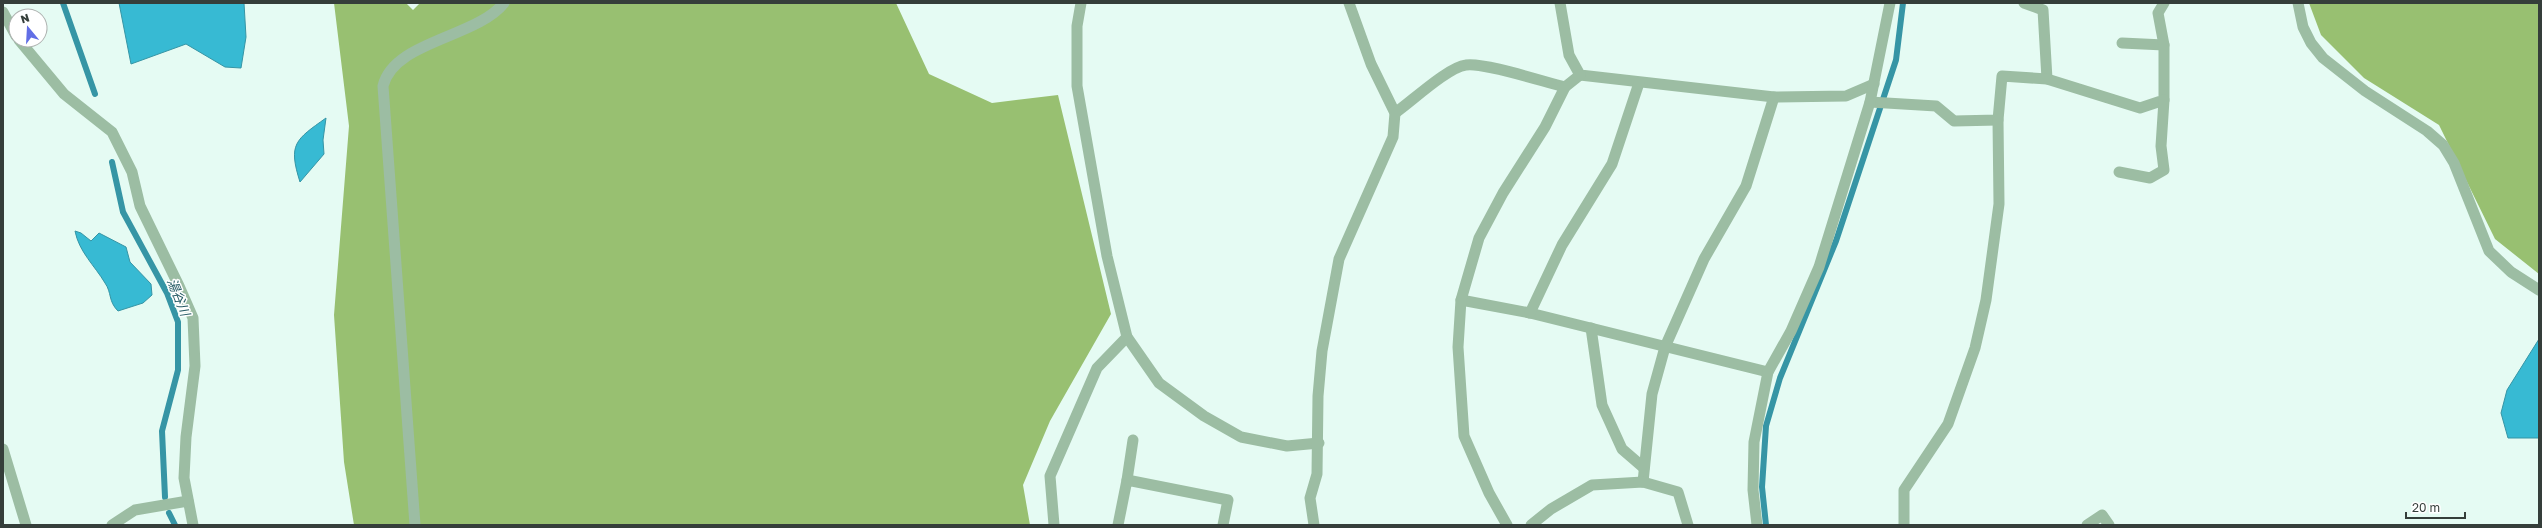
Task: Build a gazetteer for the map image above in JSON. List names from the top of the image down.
{
  "water": ["湯谷川"],
  "scale_bar": "20 m",
  "north": "top"
}
